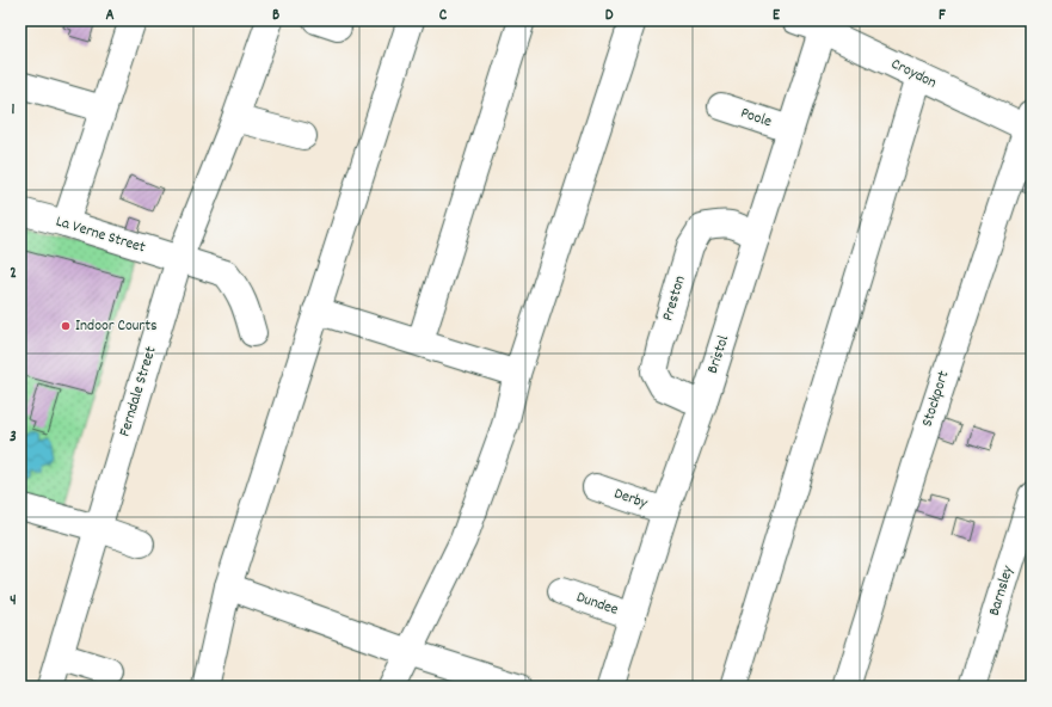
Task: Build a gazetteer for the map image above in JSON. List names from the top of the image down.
{
  "streets": {
    "street": [
      "Croydon",
      "Poole",
      "La Verne Street",
      "Preston",
      "Bristol",
      "Ferndale Street",
      "Stockport",
      "Derby",
      "Barnsley",
      "Dundee"
    ]
  },
  "crossings": [
    ["Croydon", "Bristol"],
    ["Croydon", "Stockport"],
    ["Poole", "Bristol"],
    ["La Verne Street", "Ferndale Street"],
    ["Preston", "Bristol"],
    ["Bristol", "Derby"],
    ["Bristol", "Dundee"]
  ],
  "places": ["Indoor Courts"],
  "grid": {
    "columns": [
      "A",
      "B",
      "C",
      "D",
      "E",
      "F"
    ],
    "rows": [
      "1",
      "2",
      "3",
      "4"
    ]
  }
}
